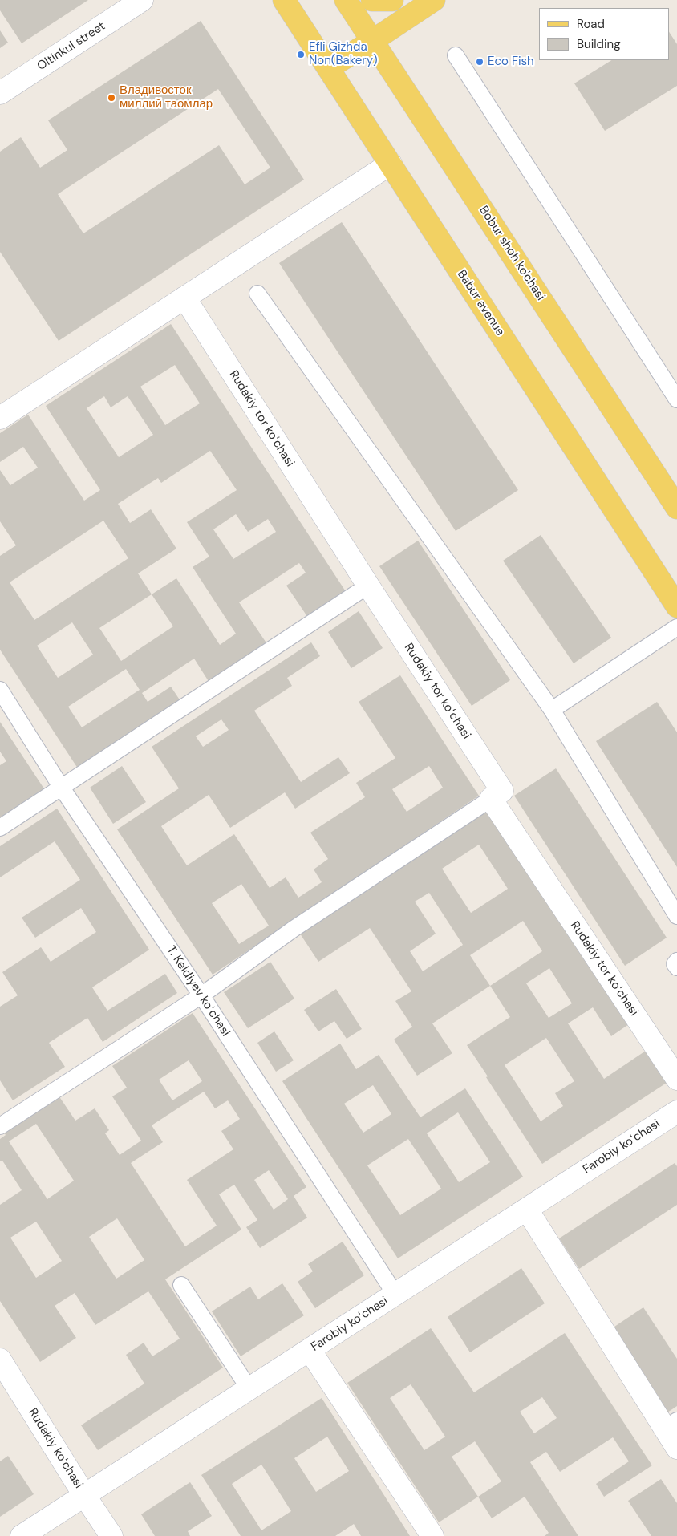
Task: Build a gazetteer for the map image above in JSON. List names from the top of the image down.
{
  "streets": {
    "main road": ["Bobur shoh ko'chasi", "Babur avenue"],
    "street": [
      "Oltinkul street",
      "Rudakiy tor koʻchasi",
      "Farobiy koʻchasi",
      "Rudakiy koʻchasi"
    ],
    "lane": ["T. Keldiyev koʻchasi"]
  },
  "crossings": [
    ["T. Keldiyev koʻchasi", "Farobiy koʻchasi"],
    ["Farobiy koʻchasi", "Rudakiy koʻchasi"]
  ],
  "places": ["Efli Gizhda Non(Bakery)", "Eco Fish", "Владивосток миллий таомлар"],
  "legend": ["Road", "Building"]
}
